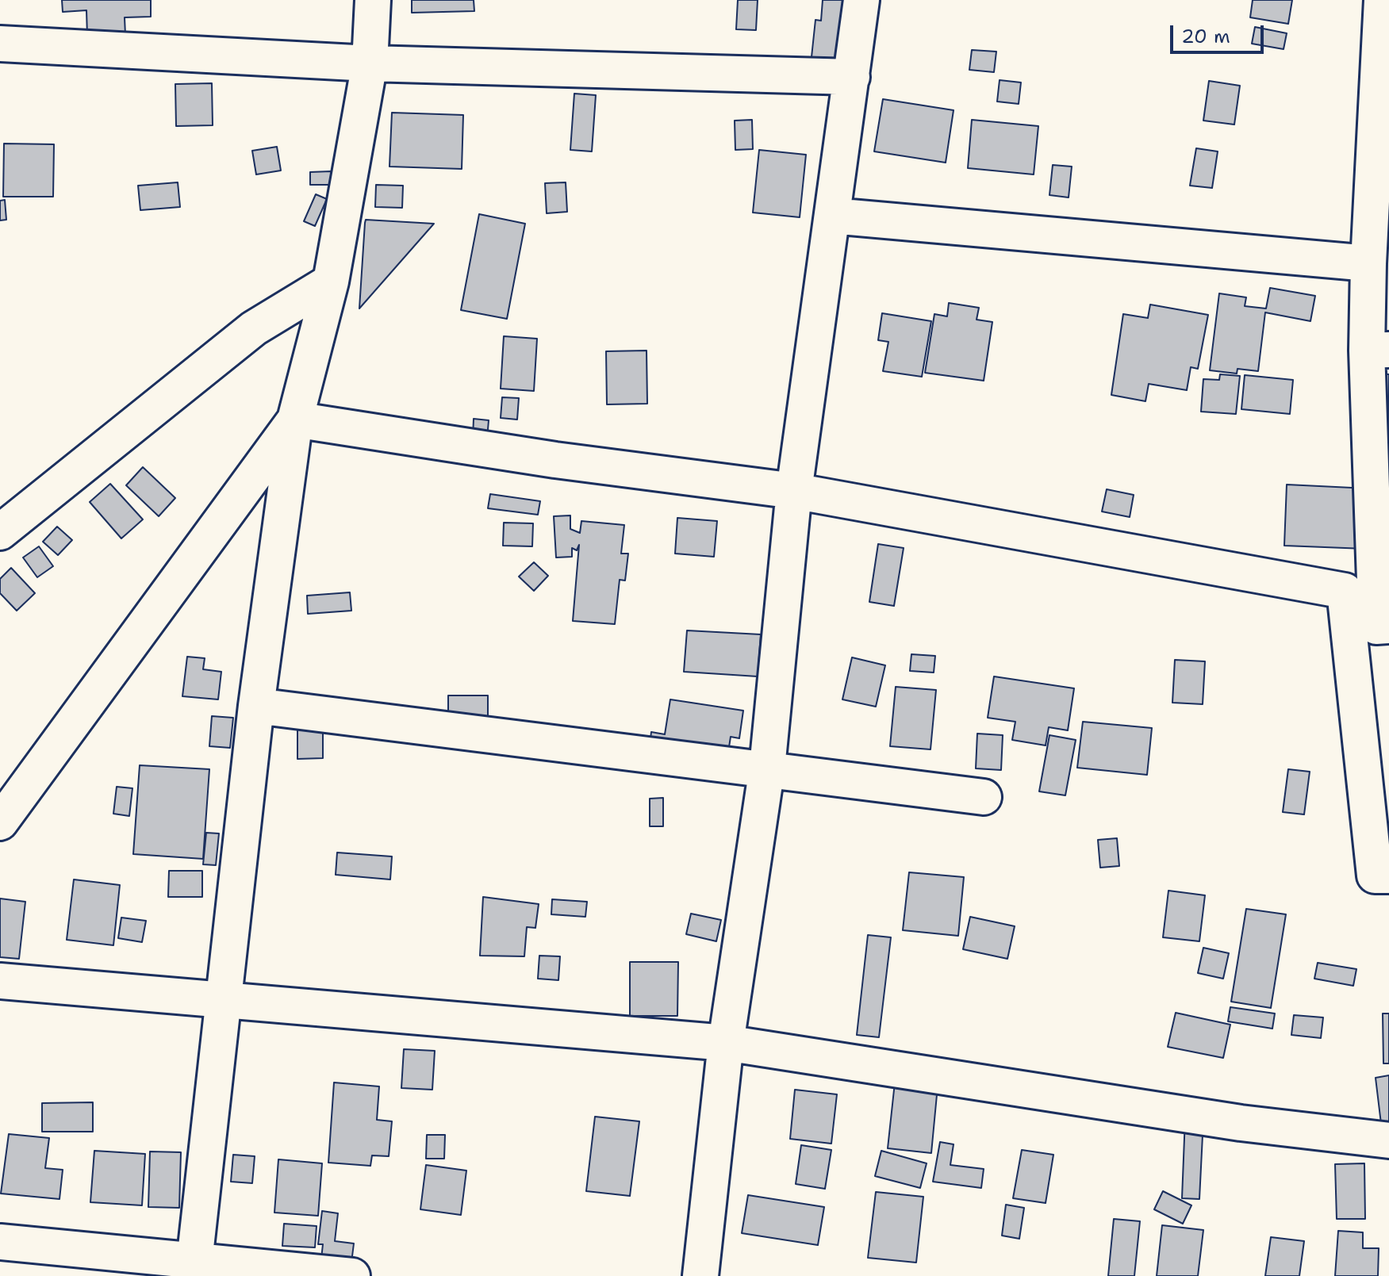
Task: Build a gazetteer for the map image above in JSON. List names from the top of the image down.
{
  "scale_bar": "20 m"
}
